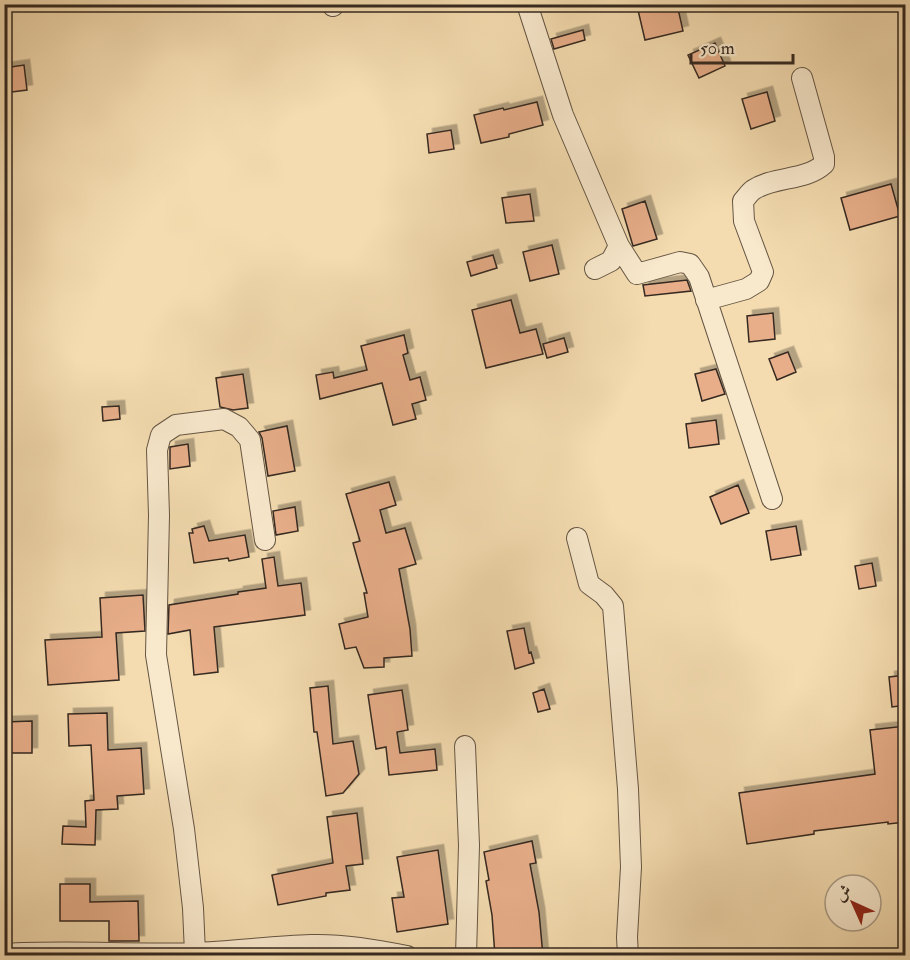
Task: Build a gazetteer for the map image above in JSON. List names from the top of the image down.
{
  "scale_bar": "50 m",
  "north": "top left"
}
